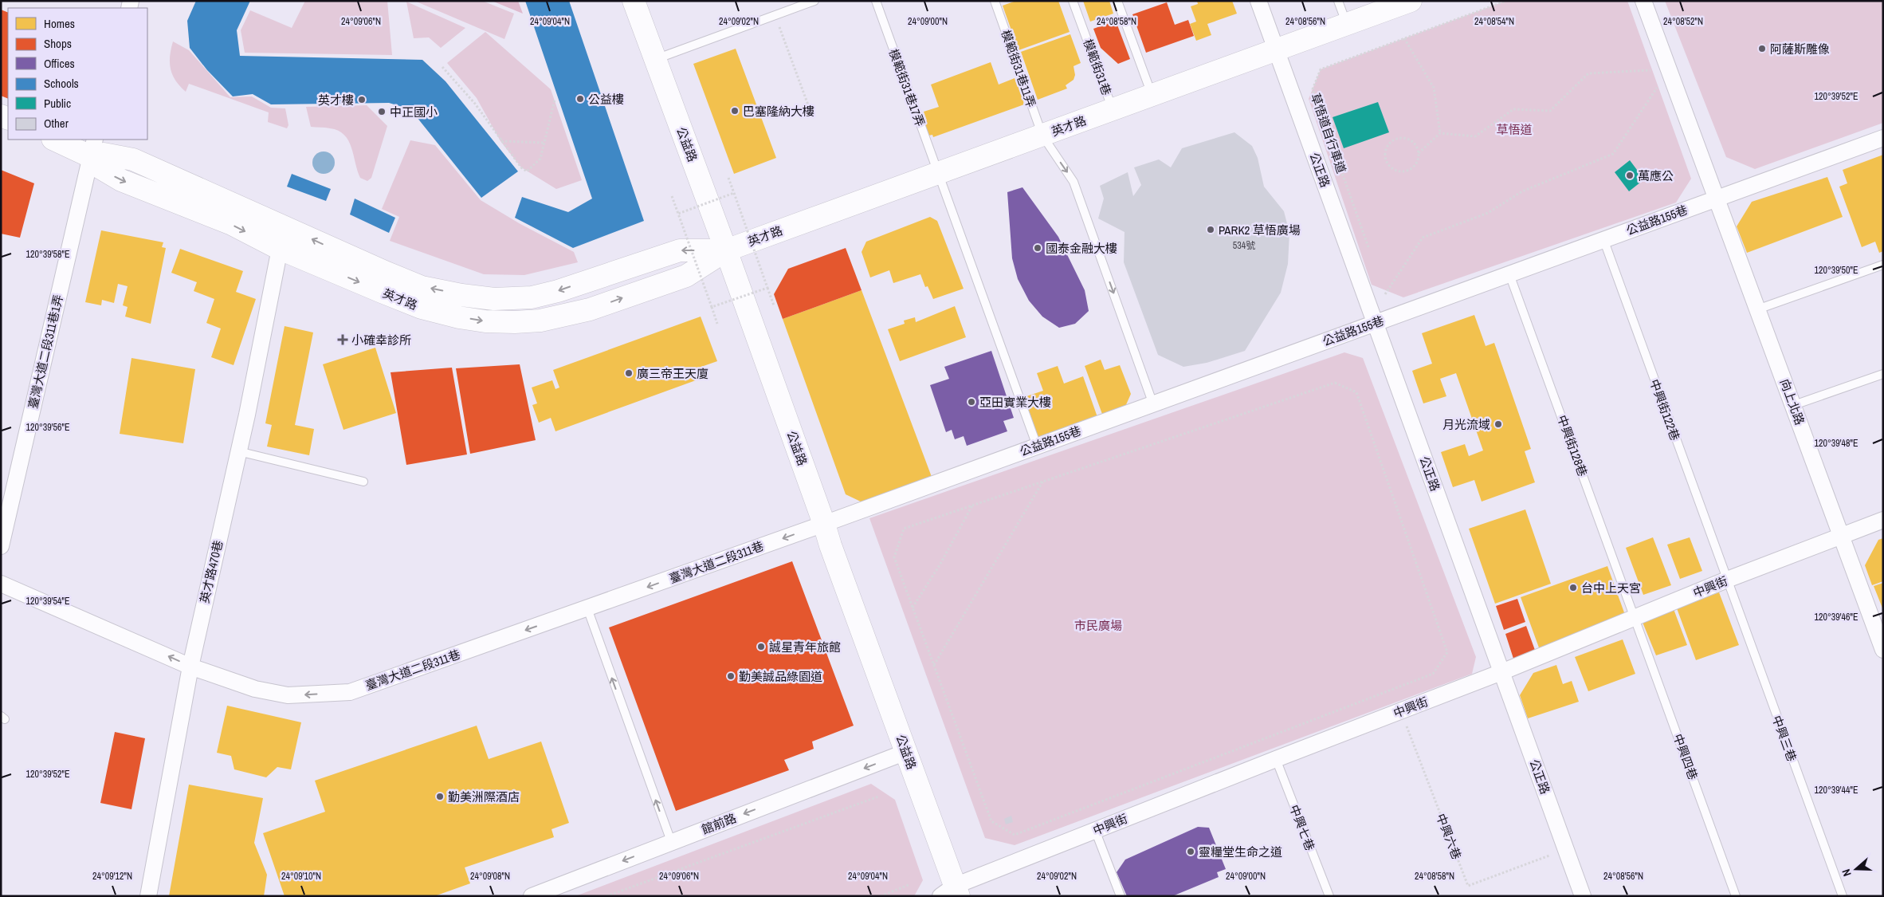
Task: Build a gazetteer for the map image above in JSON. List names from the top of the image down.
{
  "streets": {
    "main road": ["英才路", "公益路"],
    "street": [
      "公正路",
      "公益路155巷",
      "臺灣大道二段311巷1弄",
      "向上北路",
      "臺灣大道二段311巷",
      "英才路470巷",
      "中興街",
      "館前路"
    ],
    "lane": [
      "模範街31巷",
      "模範街31巷11弄",
      "模範街31巷17弄",
      "中興街122巷",
      "中興街128巷",
      "中興三巷",
      "中興四巷",
      "中興七巷"
    ],
    "path": ["草悟道自行車道", "中興六巷"]
  },
  "crossings": [
    ["模範街31巷", "英才路"],
    ["模範街31巷11弄", "英才路"],
    ["模範街31巷11弄", "公益路155巷"],
    ["模範街31巷17弄", "英才路"],
    ["模範街31巷17弄", "公益路155巷"],
    ["英才路", "公益路"],
    ["英才路", "公正路"],
    ["英才路", "臺灣大道二段311巷1弄"],
    ["英才路", "英才路470巷"],
    ["公益路", "公益路155巷"],
    ["公益路", "臺灣大道二段311巷"],
    ["公益路", "中興街"],
    ["公益路", "館前路"],
    ["公正路", "公益路155巷"],
    ["公正路", "中興街"],
    ["公正路", "中興六巷"],
    ["公益路155巷", "向上北路"],
    ["公益路155巷", "中興街122巷"],
    ["公益路155巷", "中興街128巷"],
    ["公益路155巷", "臺灣大道二段311巷"],
    ["向上北路", "中興街"],
    ["中興街122巷", "中興街"],
    ["中興街122巷", "中興三巷"],
    ["中興街128巷", "中興街"],
    ["中興街128巷", "中興四巷"],
    ["臺灣大道二段311巷", "英才路470巷"],
    ["中興街", "中興三巷"],
    ["中興街", "中興四巷"],
    ["中興街", "中興七巷"],
    ["中興街", "中興六巷"]
  ],
  "one_way": ["模範街31巷11弄", "臺灣大道二段311巷", "館前路"],
  "parks": ["草悟道", "市民廣場"],
  "places": {
    "other": [
      "阿薩斯雕像",
      "公益樓",
      "英才樓",
      "巴塞隆納大樓",
      "中正國小",
      "萬應公",
      "PARK2 草悟廣場",
      "國泰金融大樓",
      "廣三帝王天廈",
      "亞田實業大樓",
      "月光流域",
      "台中上天宮",
      "誠星青年旅館",
      "勤美誠品綠園道",
      "勤美洲際酒店",
      "靈糧堂生命之道"
    ],
    "health": ["小確幸診所"]
  },
  "house_numbers": ["534號"],
  "legend": [
    "Homes",
    "Shops",
    "Offices",
    "Schools",
    "Public",
    "Other"
  ],
  "north": "left",
  "coordinates": [
    "24°09'06\"N",
    "24°09'04\"N",
    "24°09'02\"N",
    "24°09'00\"N",
    "24°08'58\"N",
    "24°08'56\"N",
    "24°08'54\"N",
    "24°08'52\"N",
    "120°39'52\"E",
    "120°39'58\"E",
    "120°39'50\"E",
    "120°39'56\"E",
    "120°39'48\"E",
    "120°39'54\"E",
    "120°39'46\"E",
    "120°39'44\"E",
    "24°09'12\"N",
    "24°09'10\"N",
    "24°09'08\"N"
  ]
}
